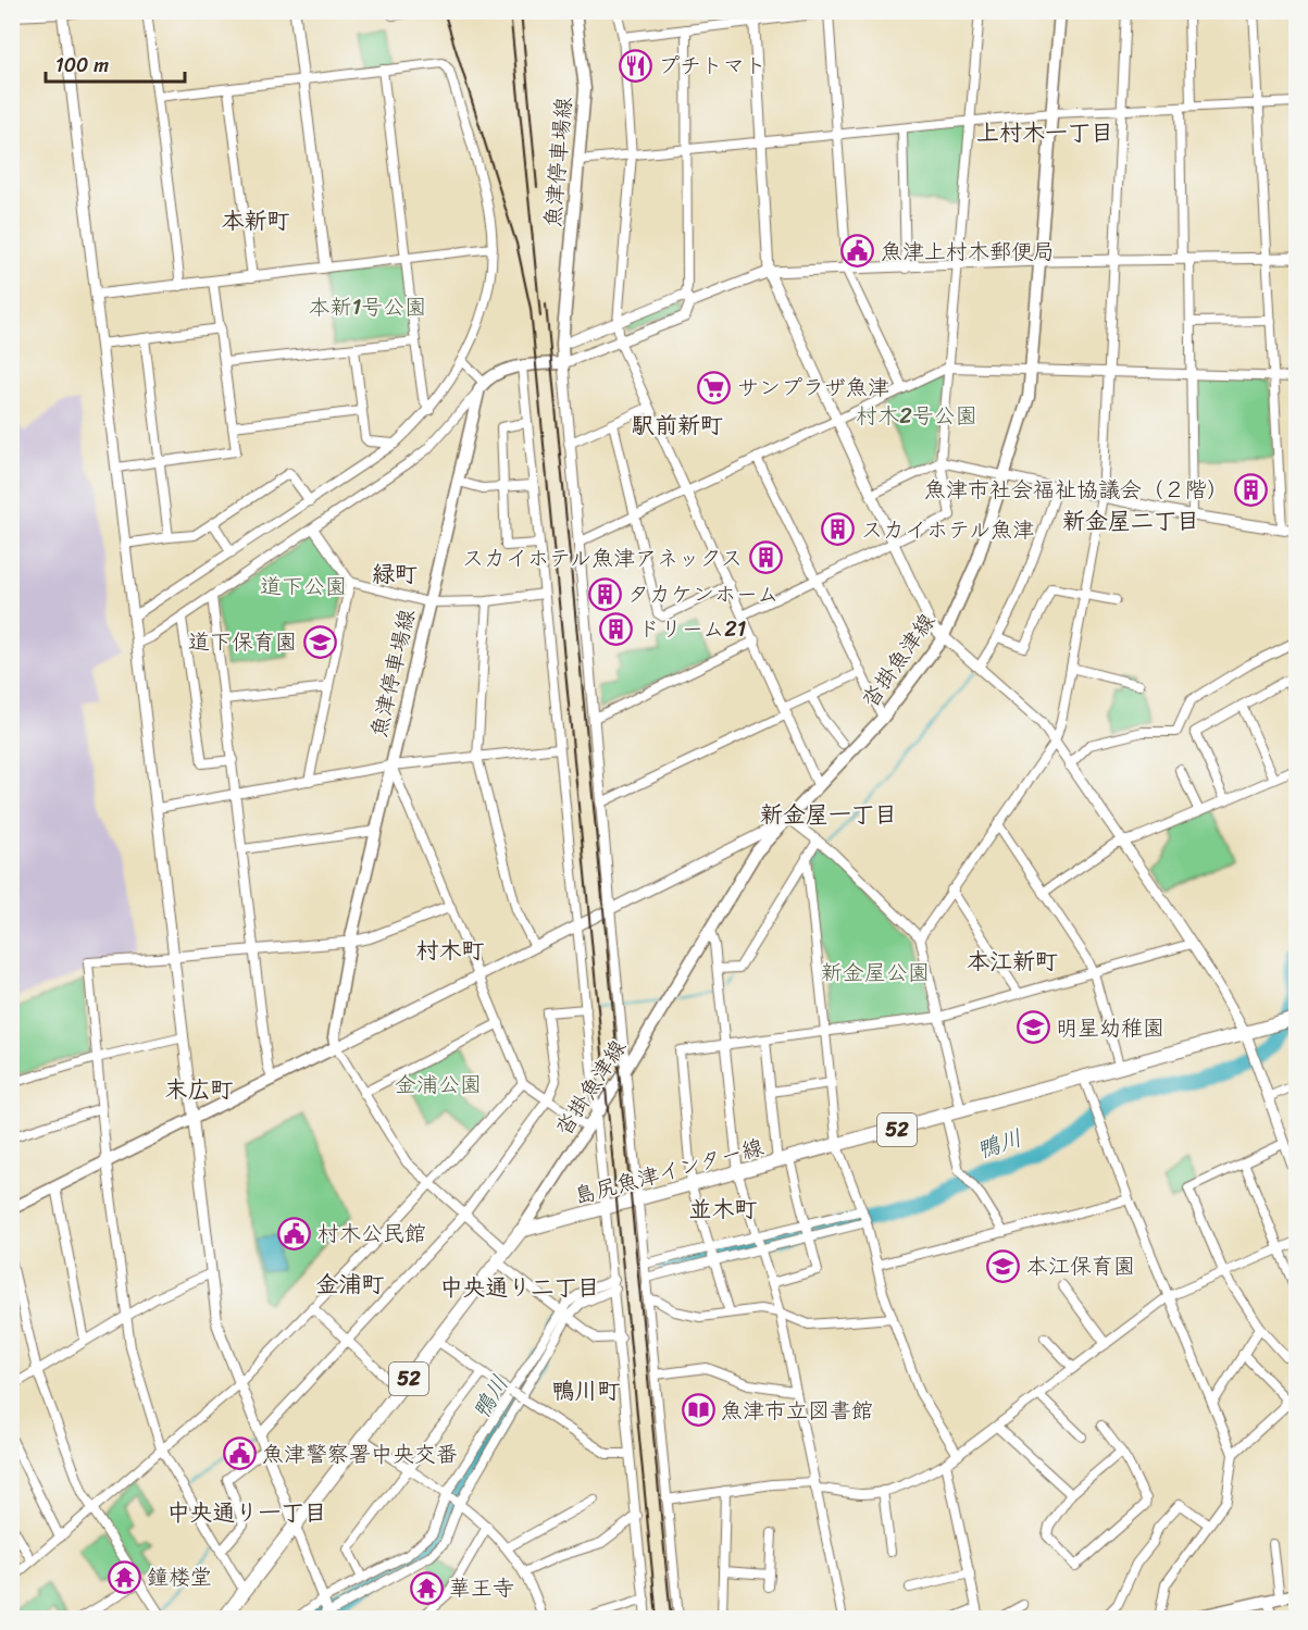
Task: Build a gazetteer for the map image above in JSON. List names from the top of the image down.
{
  "streets": {
    "main road": [
      "魚津停車場線",
      "沓掛魚津線",
      "52",
      "島尻魚津インター線"
    ]
  },
  "crossings": [
    ["沓掛魚津線", "52"],
    ["沓掛魚津線", "島尻魚津インター線"],
    ["52", "島尻魚津インター線"]
  ],
  "districts": [
    "上村木一丁目",
    "本新町",
    "駅前新町",
    "新金屋二丁目",
    "緑町",
    "新金屋一丁目",
    "村木町",
    "本江新町",
    "末広町",
    "並木町",
    "金浦町",
    "中央通り二丁目",
    "鴨川町",
    "中央通り一丁目"
  ],
  "water": ["鴨川"],
  "parks": [
    "本新1号公園",
    "村木2号公園",
    "道下公園",
    "新金屋公園",
    "金浦公園"
  ],
  "places": {
    "restaurant": ["プチトマト"],
    "public building": ["魚津上村木郵便局", "村木公民館", "魚津警察署中央交番"],
    "supermarket": ["サンプラザ魚津"],
    "building": [
      "魚津市社会福祉協議会（２階）",
      "スカイホテル魚津",
      "スカイホテル魚津アネックス",
      "タカケンホーム",
      "ドリーム21"
    ],
    "school or university": ["道下保育園", "明星幼稚園", "本江保育園"],
    "library": ["魚津市立図書館"],
    "temple": ["鐘楼堂", "華王寺"]
  },
  "scale_bar": "100 m"
}
